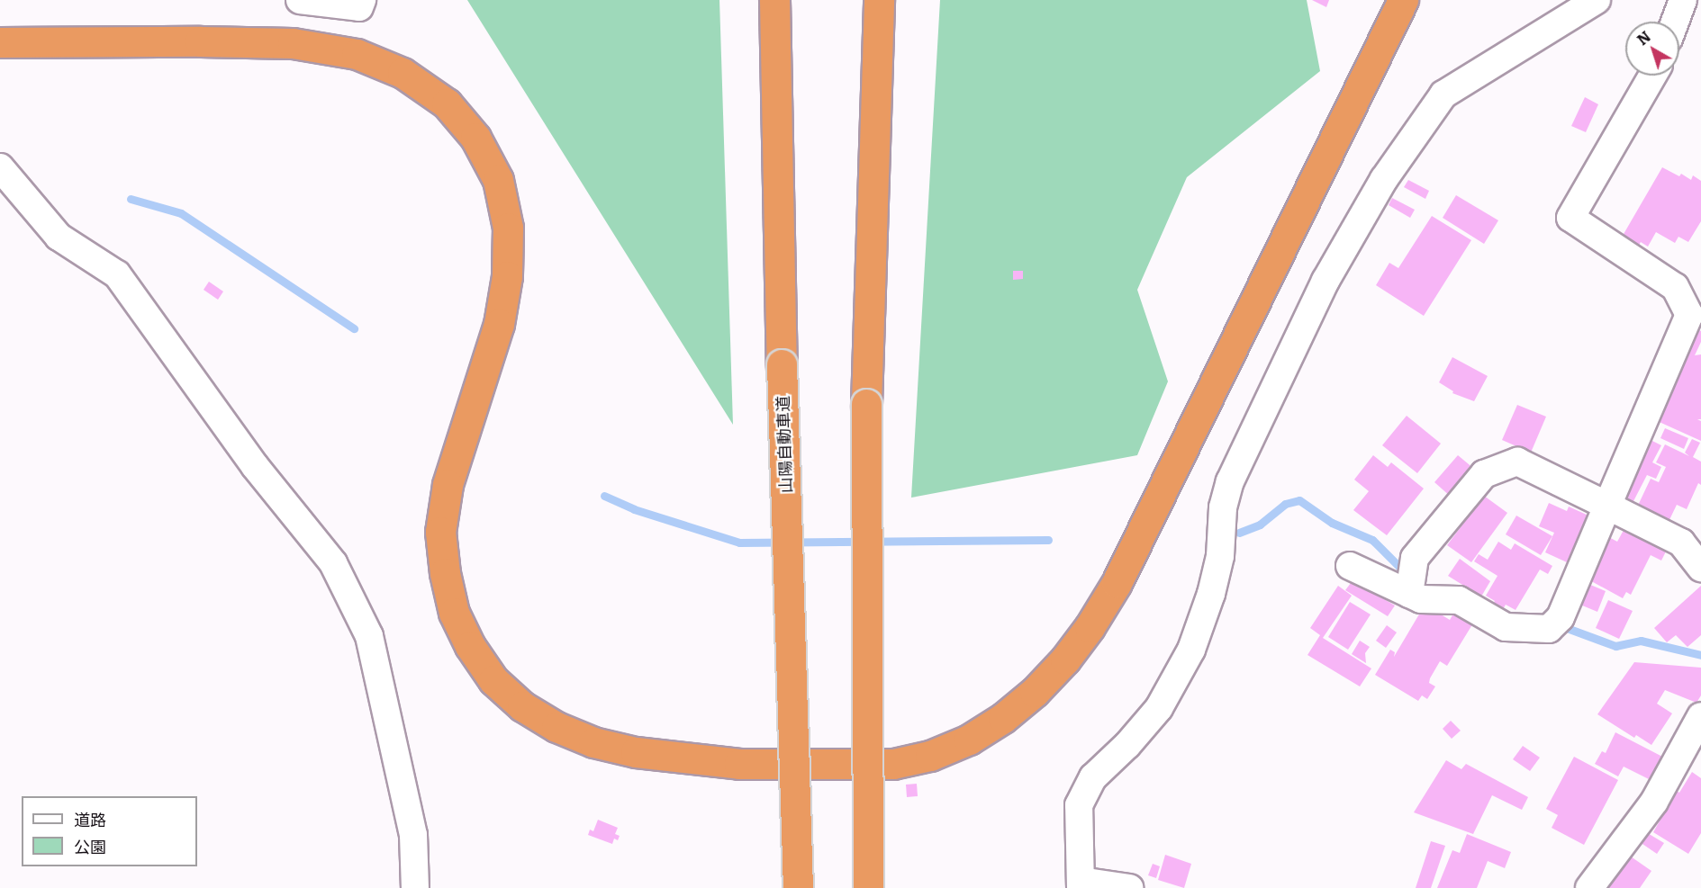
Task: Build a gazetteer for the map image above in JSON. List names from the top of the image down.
{
  "streets": {
    "highway": ["山陽自動車道"]
  },
  "legend": ["道路", "公園"],
  "north": "top left"
}
